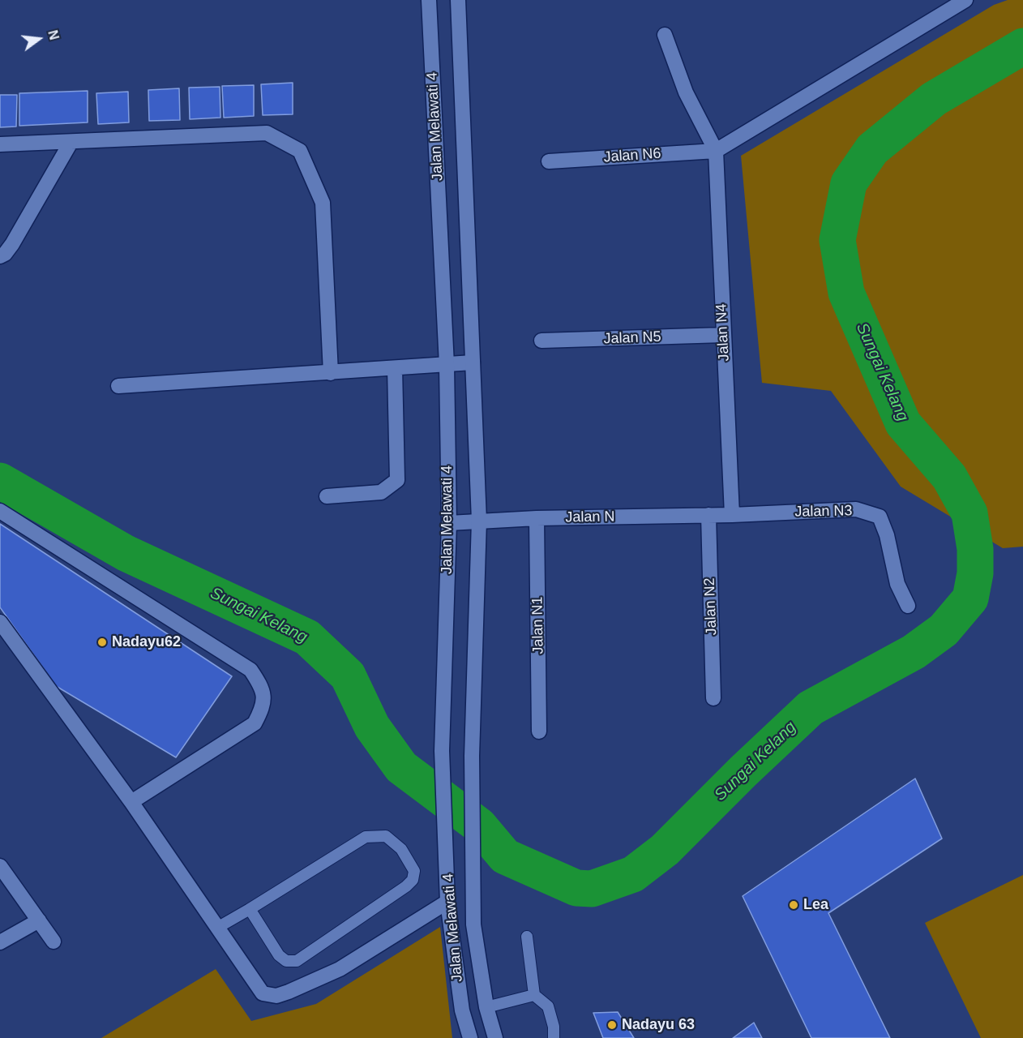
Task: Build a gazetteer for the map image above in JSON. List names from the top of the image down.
{
  "streets": {
    "street": [
      "Jalan Melawati 4",
      "Jalan N6",
      "Jalan N4",
      "Jalan N5",
      "Jalan N3",
      "Jalan N",
      "Jalan N2",
      "Jalan N1"
    ]
  },
  "crossings": [
    ["Jalan Melawati 4", "Jalan N"],
    ["Jalan N6", "Jalan N4"],
    ["Jalan N4", "Jalan N5"],
    ["Jalan N4", "Jalan N3"],
    ["Jalan N4", "Jalan N"],
    ["Jalan N3", "Jalan N"],
    ["Jalan N", "Jalan N2"],
    ["Jalan N", "Jalan N1"]
  ],
  "water": ["Sungai Kelang"],
  "places": ["Nadayu62", "Lea", "Nadayu 63"],
  "north": "right"
}
